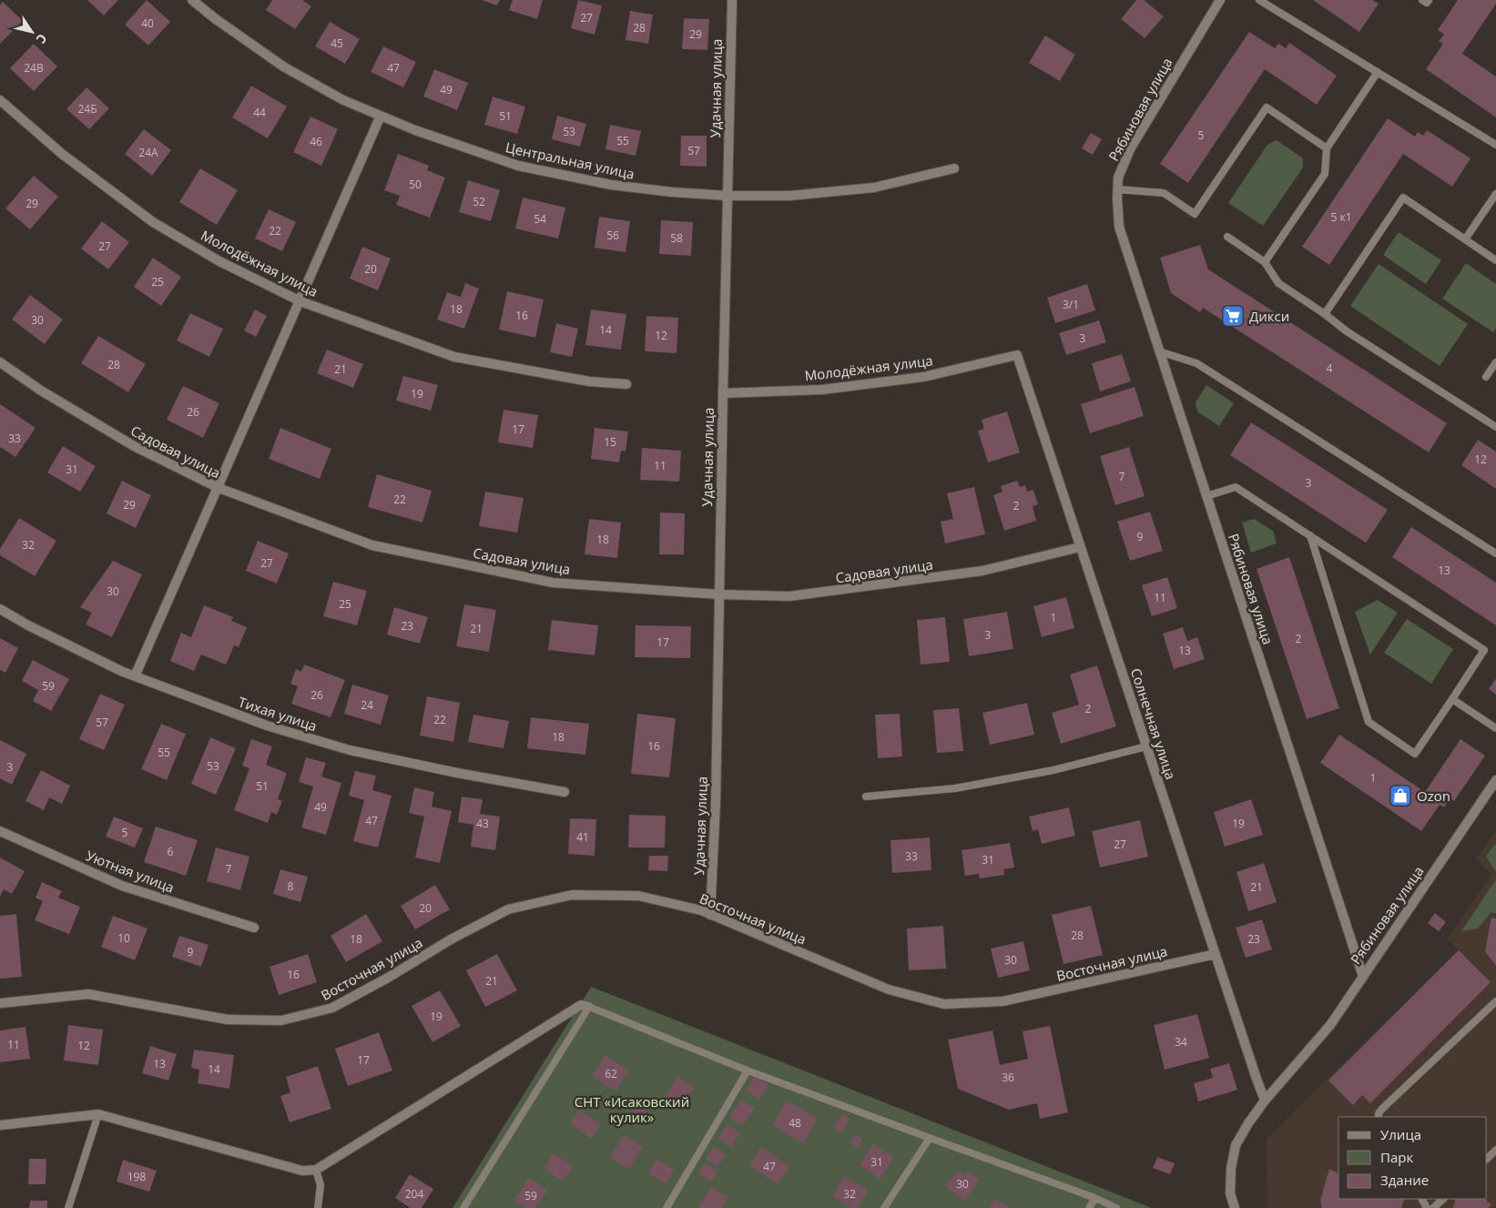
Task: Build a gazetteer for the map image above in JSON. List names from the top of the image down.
{
  "streets": {
    "street": [
      "Удачная улица",
      "Рябиновая улица",
      "Центральная улица",
      "Молодёжная улица",
      "Садовая улица",
      "Тихая улица",
      "Солнечная улица",
      "Уютная улица",
      "Восточная улица"
    ]
  },
  "crossings": [
    ["Удачная улица", "Центральная улица"],
    ["Удачная улица", "Молодёжная улица"],
    ["Удачная улица", "Садовая улица"],
    ["Удачная улица", "Восточная улица"],
    ["Молодёжная улица", "Солнечная улица"],
    ["Садовая улица", "Солнечная улица"],
    ["Солнечная улица", "Восточная улица"]
  ],
  "parks": ["СНТ «Исаковский кулик»"],
  "places": {
    "supermarket": ["Дикси"],
    "shop": ["Ozon"]
  },
  "house_numbers": [
    "27",
    "40",
    "28",
    "29",
    "45",
    "24В",
    "47",
    "49",
    "24Б",
    "44",
    "51",
    "53",
    "5",
    "55",
    "46",
    "57",
    "24А",
    "50",
    "52",
    "29",
    "5 к1",
    "54",
    "22",
    "56",
    "58",
    "27",
    "20",
    "25",
    "3/1",
    "18",
    "16",
    "30",
    "14",
    "12",
    "3",
    "28",
    "4",
    "21",
    "19",
    "26",
    "17",
    "33",
    "15",
    "12",
    "11",
    "31",
    "7",
    "3",
    "22",
    "29",
    "2",
    "9",
    "18",
    "32",
    "27",
    "13",
    "30",
    "11",
    "25",
    "1",
    "23",
    "21",
    "3",
    "2",
    "17",
    "13",
    "59",
    "26",
    "24",
    "2",
    "22",
    "57",
    "18",
    "16",
    "55",
    "53",
    "3",
    "1",
    "51",
    "49",
    "47",
    "43",
    "19",
    "5",
    "41",
    "27",
    "6",
    "33",
    "31",
    "7",
    "8",
    "21",
    "20",
    "28",
    "10",
    "18",
    "23",
    "9",
    "30",
    "16",
    "21",
    "19",
    "34",
    "11",
    "12",
    "17",
    "13",
    "14",
    "62",
    "36",
    "48",
    "31",
    "47",
    "198",
    "30",
    "204",
    "32",
    "59"
  ],
  "legend": ["Улица", "Парк", "Здание"],
  "north": "bottom right"
}
